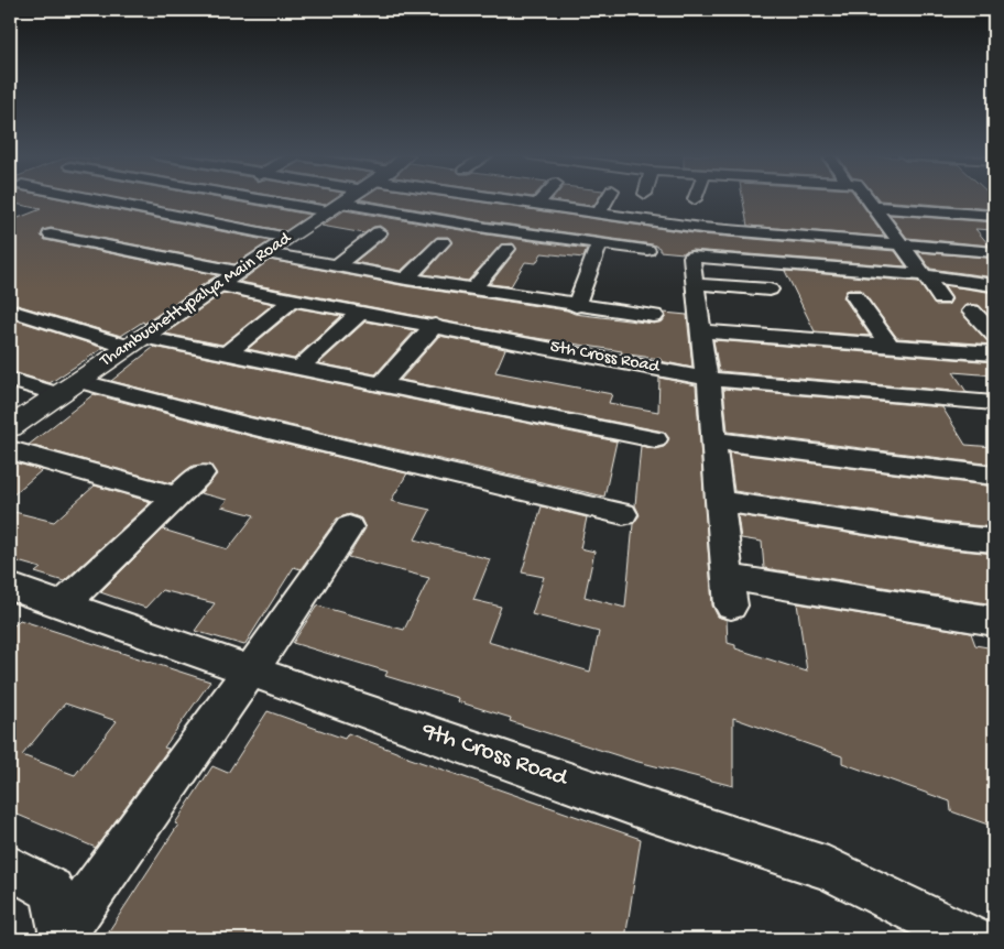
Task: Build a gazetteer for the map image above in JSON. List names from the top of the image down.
{
  "streets": {
    "main road": ["Thambuchettypalya Main Road"],
    "street": ["5th Cross Road", "9th Cross Road"]
  },
  "crossings": [
    ["Thambuchettypalya Main Road", "5th Cross Road"]
  ]
}
